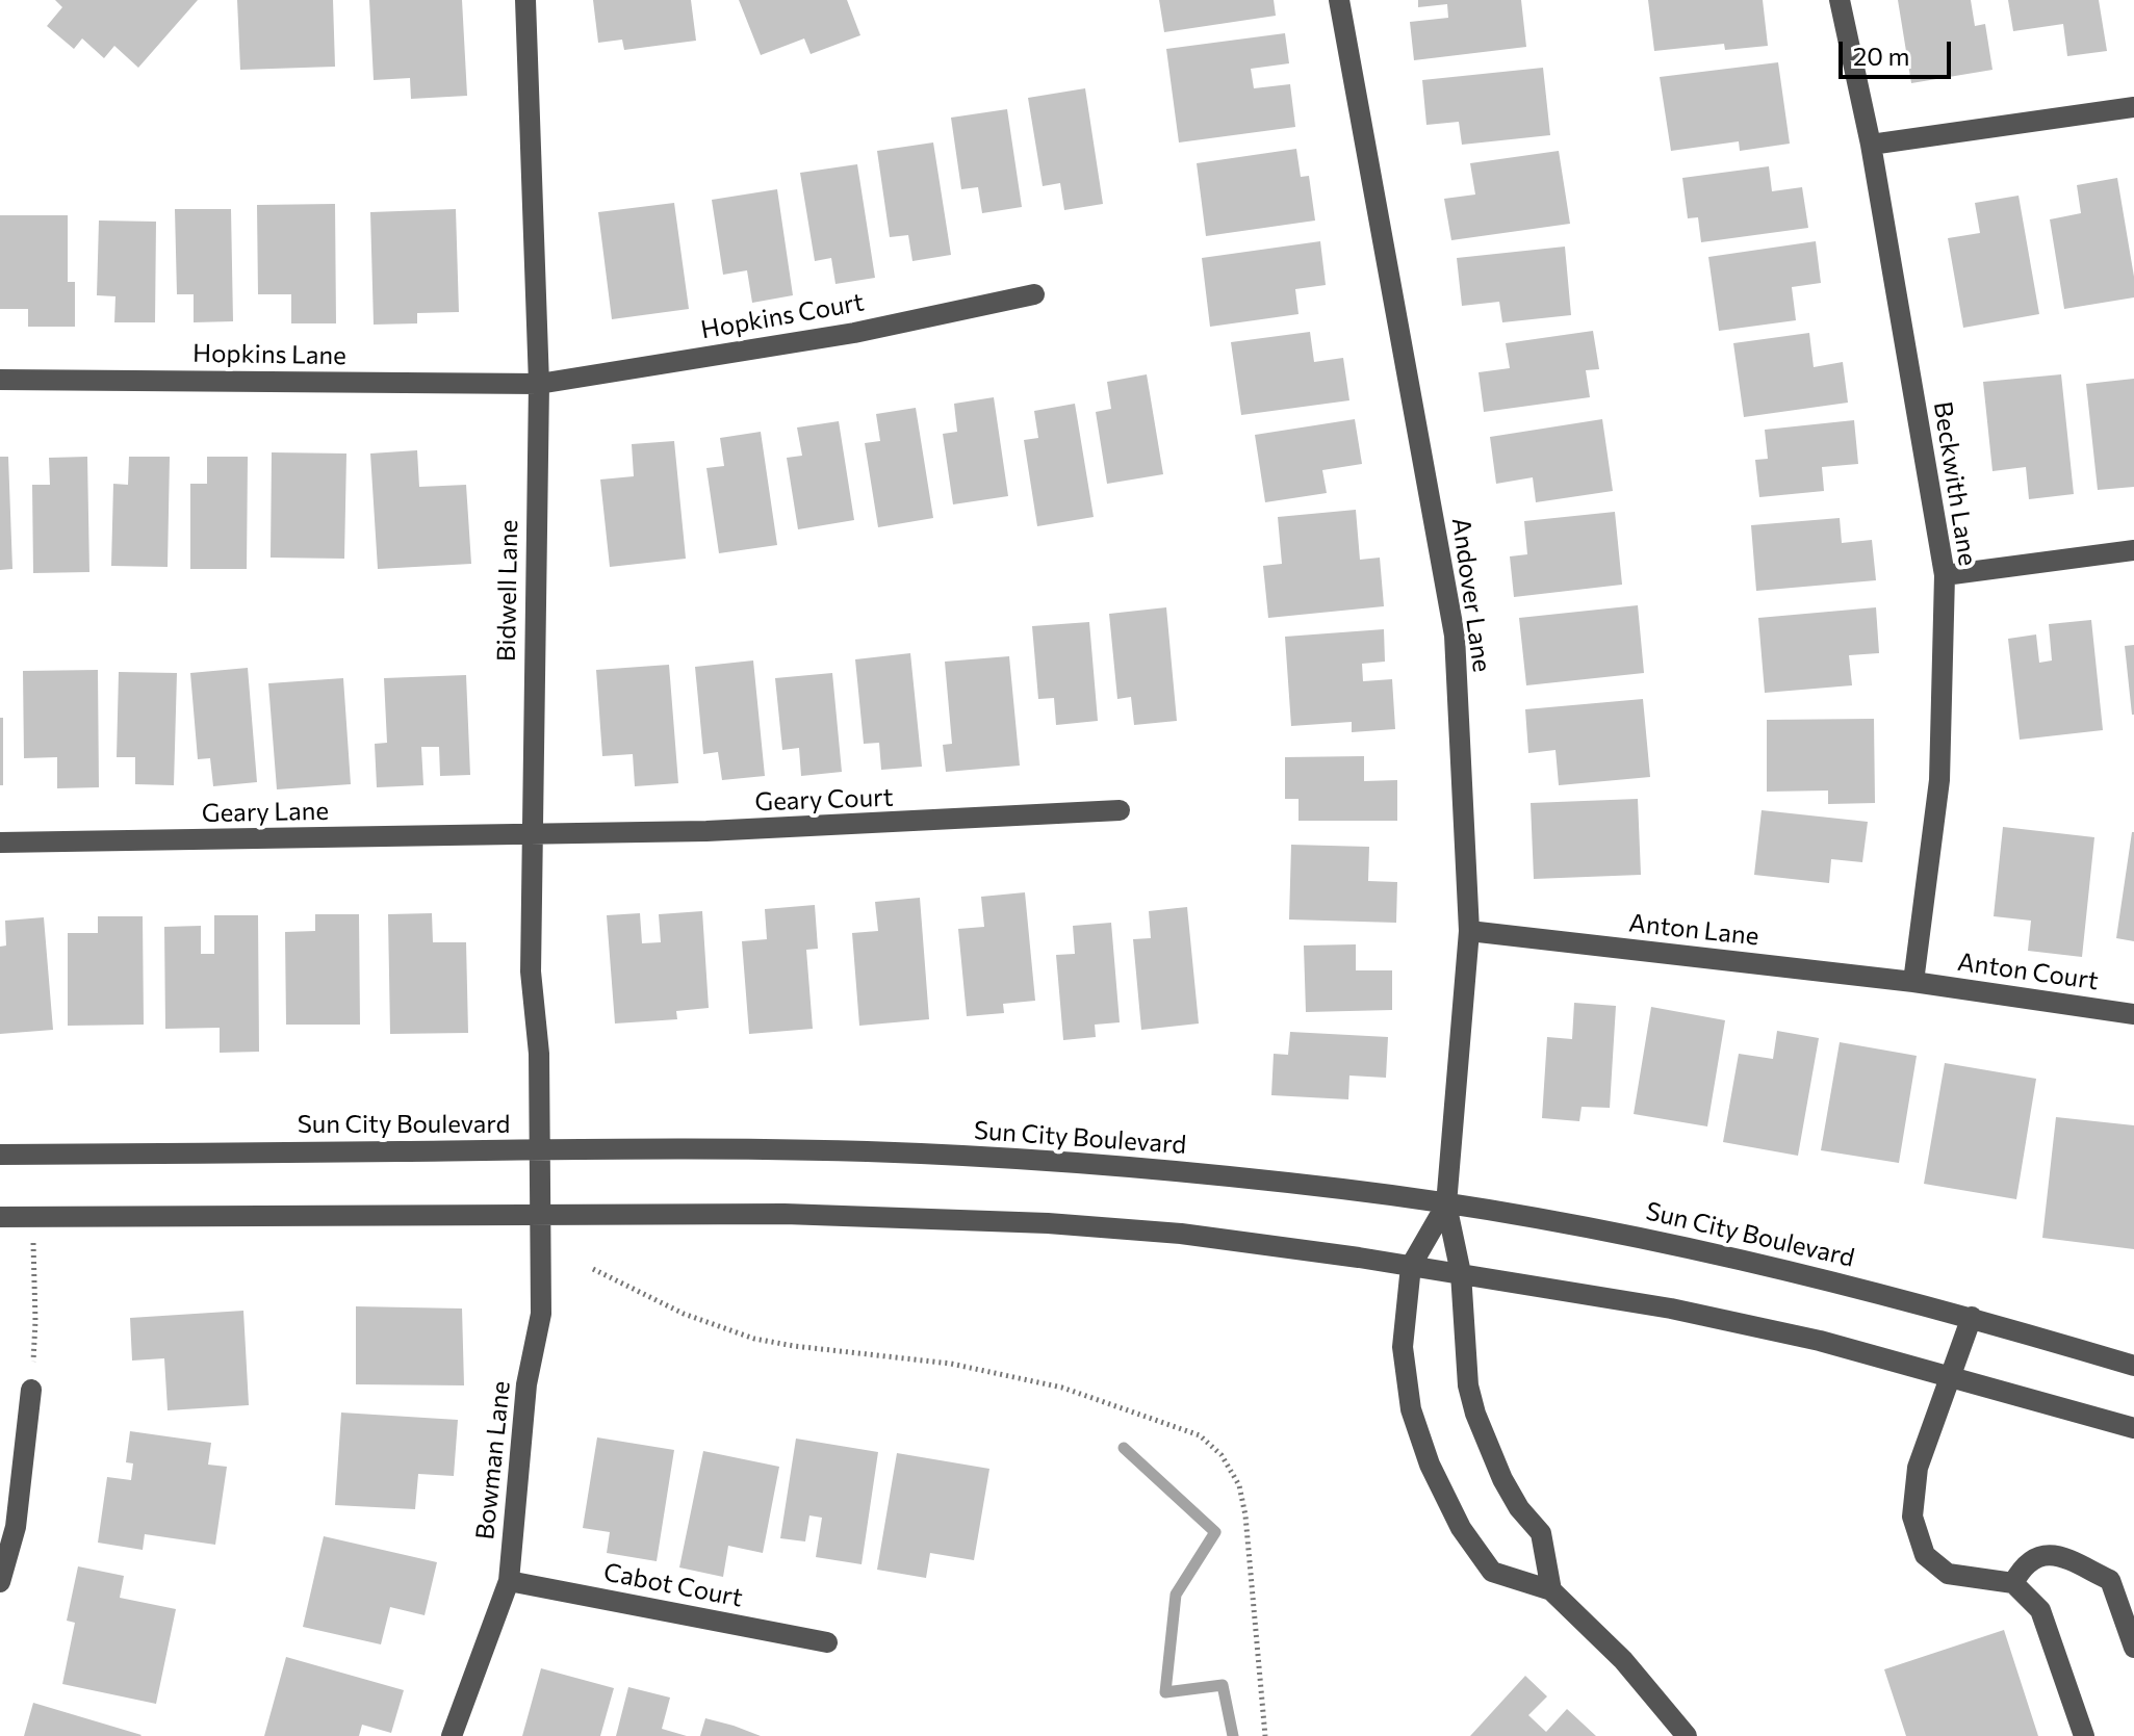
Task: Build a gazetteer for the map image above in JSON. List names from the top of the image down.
{
  "streets": {
    "street": [
      "Hopkins Court",
      "Hopkins Lane",
      "Beckwith Lane",
      "Bidwell Lane",
      "Andover Lane",
      "Geary Court",
      "Geary Lane",
      "Anton Lane",
      "Anton Court",
      "Sun City Boulevard",
      "Bowman Lane",
      "Cabot Court"
    ]
  },
  "crossings": [
    ["Hopkins Court", "Hopkins Lane"],
    ["Hopkins Court", "Bidwell Lane"],
    ["Hopkins Lane", "Bidwell Lane"],
    ["Beckwith Lane", "Anton Lane"],
    ["Beckwith Lane", "Anton Court"],
    ["Bidwell Lane", "Geary Court"],
    ["Bidwell Lane", "Geary Lane"],
    ["Bidwell Lane", "Sun City Boulevard"],
    ["Bidwell Lane", "Bowman Lane"],
    ["Andover Lane", "Anton Lane"],
    ["Andover Lane", "Sun City Boulevard"],
    ["Geary Court", "Geary Lane"],
    ["Anton Lane", "Anton Court"],
    ["Bowman Lane", "Cabot Court"]
  ],
  "scale_bar": "20 m"
}
